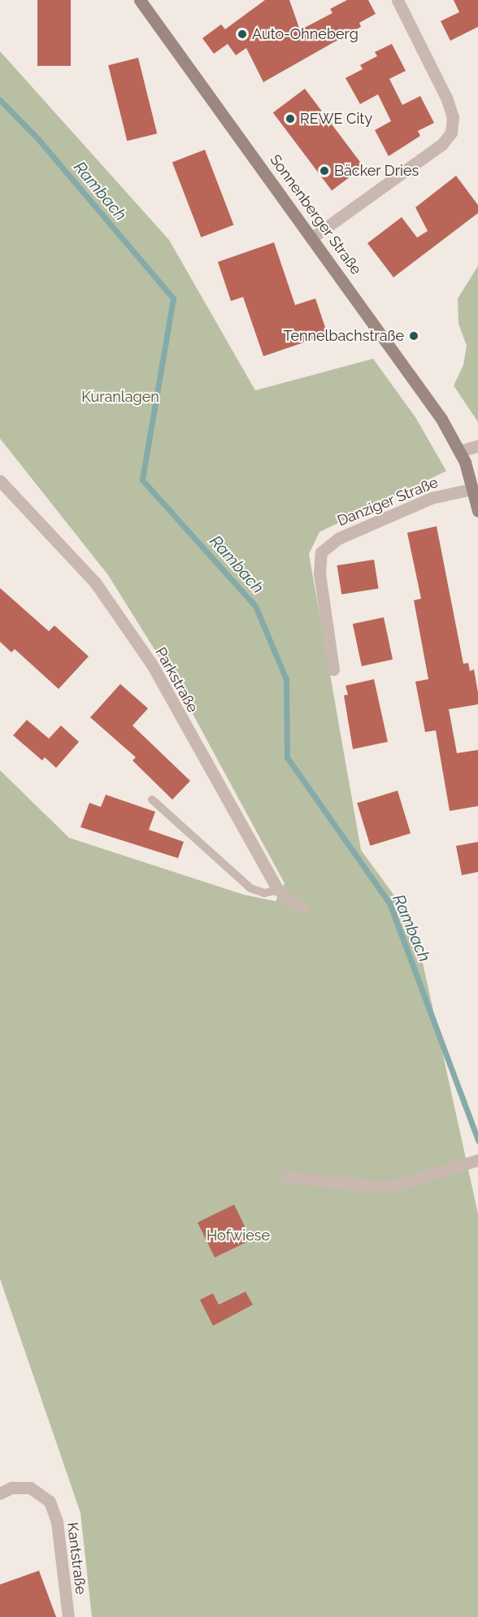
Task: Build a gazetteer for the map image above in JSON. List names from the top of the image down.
{
  "streets": {
    "main road": ["Sonnenberger Straße"],
    "street": ["Danziger Straße", "Parkstraße", "Kantstraße"]
  },
  "water": ["Rambach"],
  "parks": ["Kuranlagen", "Hofwiese"],
  "places": [
    "Auto-Ohneberg",
    "REWE City",
    "Bäcker Dries",
    "Tennelbachstraße"
  ]
}
